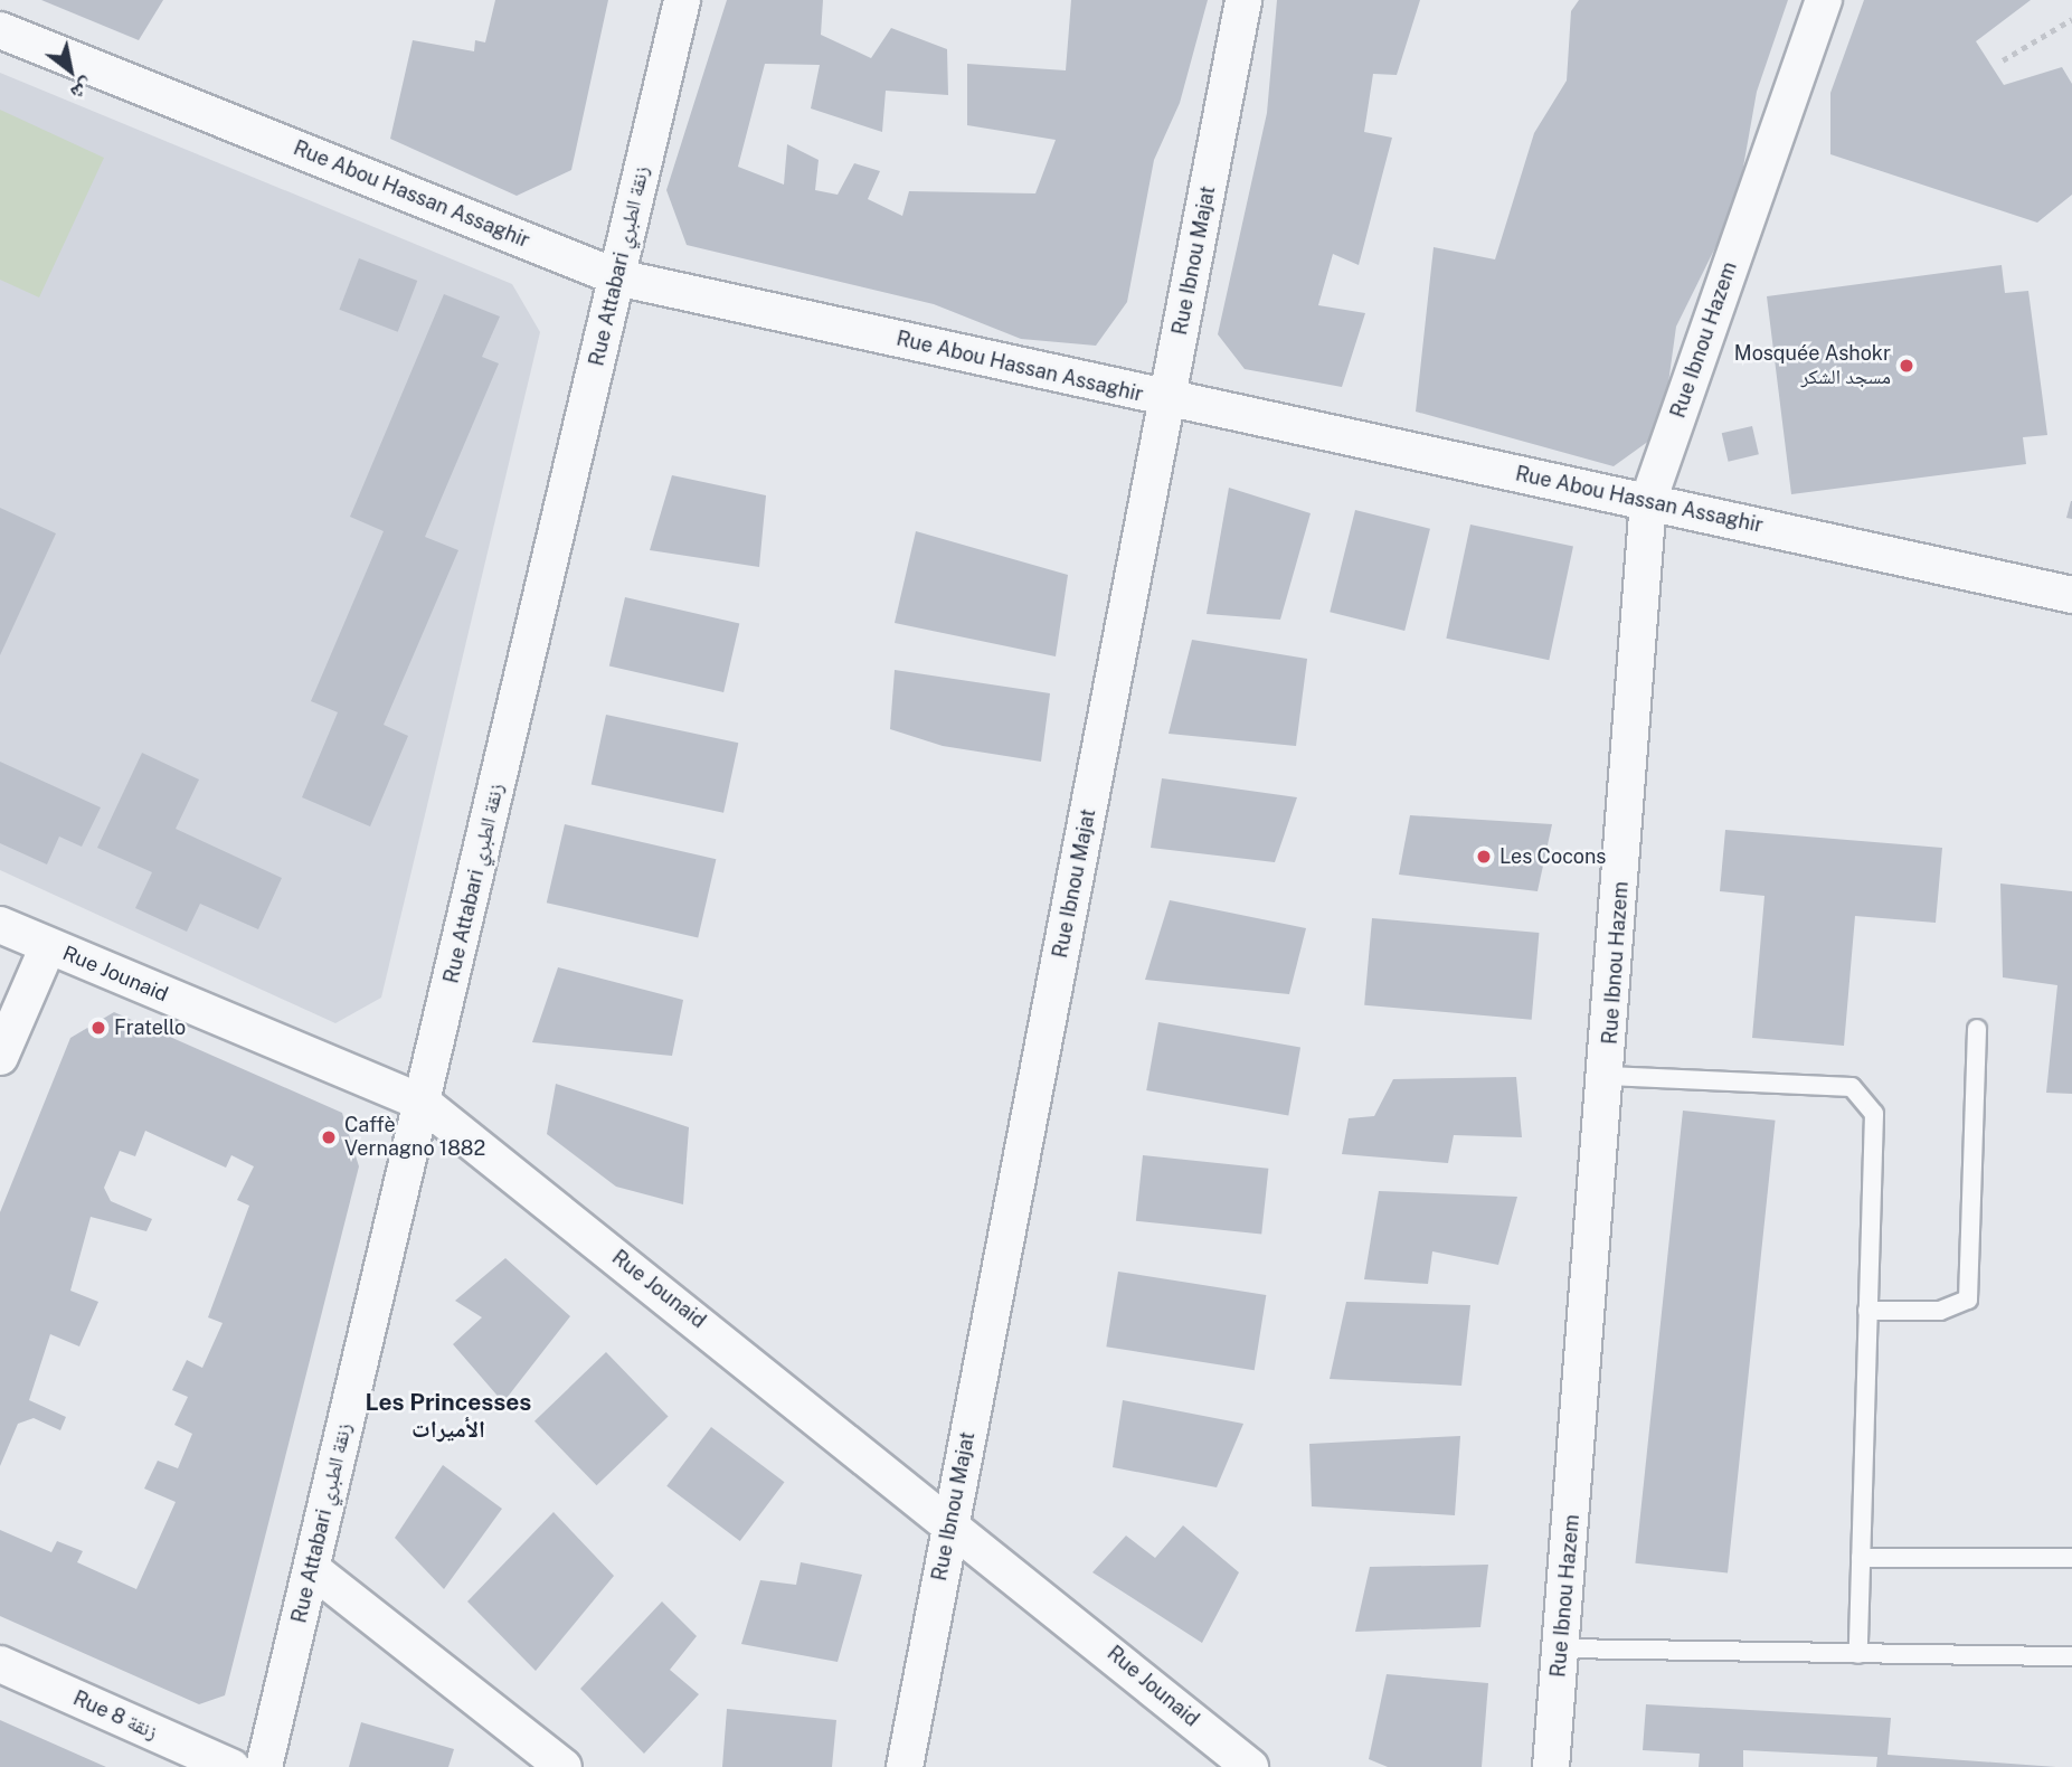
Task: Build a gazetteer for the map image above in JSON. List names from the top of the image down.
{
  "streets": {
    "street": [
      "Rue Abou Hassan Assaghir",
      "Rue Ibnou Majat",
      "Rue Attabari زنقة الطبري",
      "Rue Ibnou Hazem",
      "Rue Jounaid",
      "Rue 8 زنقة"
    ]
  },
  "crossings": [
    ["Rue Abou Hassan Assaghir", "Rue Ibnou Majat"],
    ["Rue Abou Hassan Assaghir", "Rue Attabari زنقة الطبري"],
    ["Rue Abou Hassan Assaghir", "Rue Ibnou Hazem"],
    ["Rue Ibnou Majat", "Rue Jounaid"],
    ["Rue Attabari زنقة الطبري", "Rue Jounaid"]
  ],
  "districts": ["Les Princesses الأميرات"],
  "places": [
    "Mosquée Ashokr مسجد الشكر",
    "Les Cocons",
    "Fratello",
    "Caffè Vernagno 1882"
  ],
  "north": "bottom right"
}
